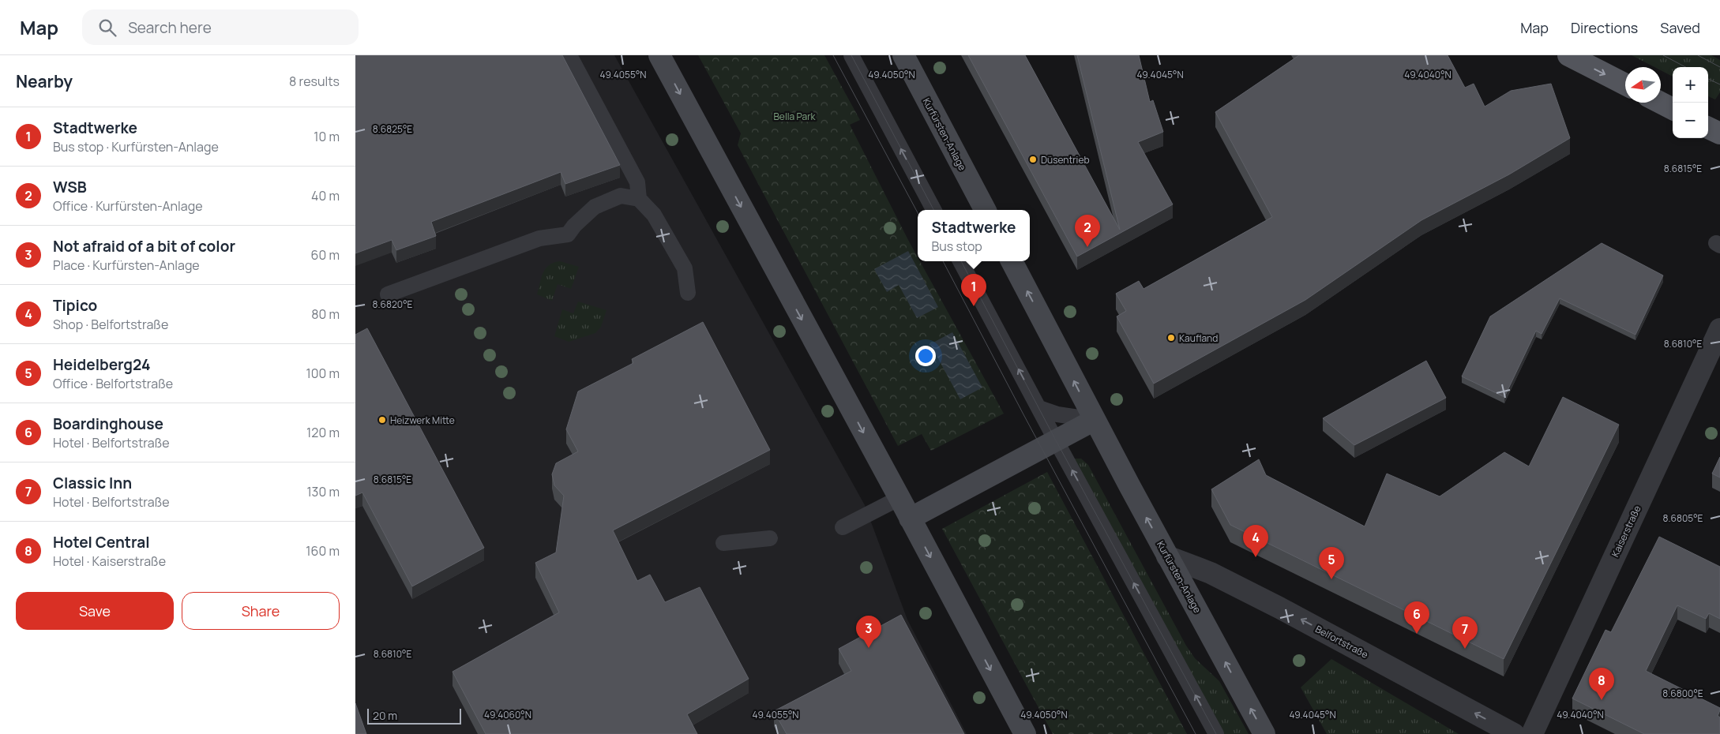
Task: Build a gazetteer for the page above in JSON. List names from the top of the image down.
{
  "streets": {
    "main road": ["Kurfürsten-Anlage"],
    "street": ["Kaiserstraße", "Belfortstraße"]
  },
  "crossings": [
    ["Kurfürsten-Anlage", "Belfortstraße"]
  ],
  "one_way": ["Kurfürsten-Anlage", "Belfortstraße"],
  "parks": ["Bella Park"],
  "places": ["Düsentrieb", "Kaufland", "Heizwerk Mitte"],
  "scale_bar": "20 m",
  "north": "left",
  "page": {
    "header": "Map",
    "search": "Search here",
    "nav": ["Map", "Directions", "Saved"],
    "heading": ["Nearby", "8 results"],
    "map_buttons": ["+", "−"],
    "list": [
      {
        "mark": "1",
        "name": "Stadtwerke",
        "note": "Bus stop · Kurfürsten-Anlage",
        "value": "10 m"
      },
      {
        "mark": "2",
        "name": "WSB",
        "note": "Office · Kurfürsten-Anlage",
        "value": "40 m"
      },
      {
        "mark": "3",
        "name": "Not afraid of a bit of color",
        "note": "Place · Kurfürsten-Anlage",
        "value": "60 m"
      },
      {
        "mark": "4",
        "name": "Tipico",
        "note": "Shop · Belfortstraße",
        "value": "80 m"
      },
      {
        "mark": "5",
        "name": "Heidelberg24",
        "note": "Office · Belfortstraße",
        "value": "100 m"
      },
      {
        "mark": "6",
        "name": "Boardinghouse",
        "note": "Hotel · Belfortstraße",
        "value": "120 m"
      },
      {
        "mark": "7",
        "name": "Classic Inn",
        "note": "Hotel · Belfortstraße",
        "value": "130 m"
      },
      {
        "mark": "8",
        "name": "Hotel Central",
        "note": "Hotel · Kaiserstraße",
        "value": "160 m"
      }
    ],
    "popup": ["Stadtwerke", "Bus stop"],
    "pins": [
      "2",
      "1",
      "4",
      "5",
      "6",
      "3",
      "7",
      "8"
    ],
    "buttons": ["Save", "Share"],
    "scale": "20 m"
  },
  "coordinates": [
    "49.4055°N",
    "49.4050°N",
    "49.4045°N",
    "49.4040°N",
    "8.6825°E",
    "8.6815°E",
    "8.6820°E",
    "8.6810°E",
    "8.6805°E",
    "8.6800°E",
    "49.4060°N"
  ]
}
